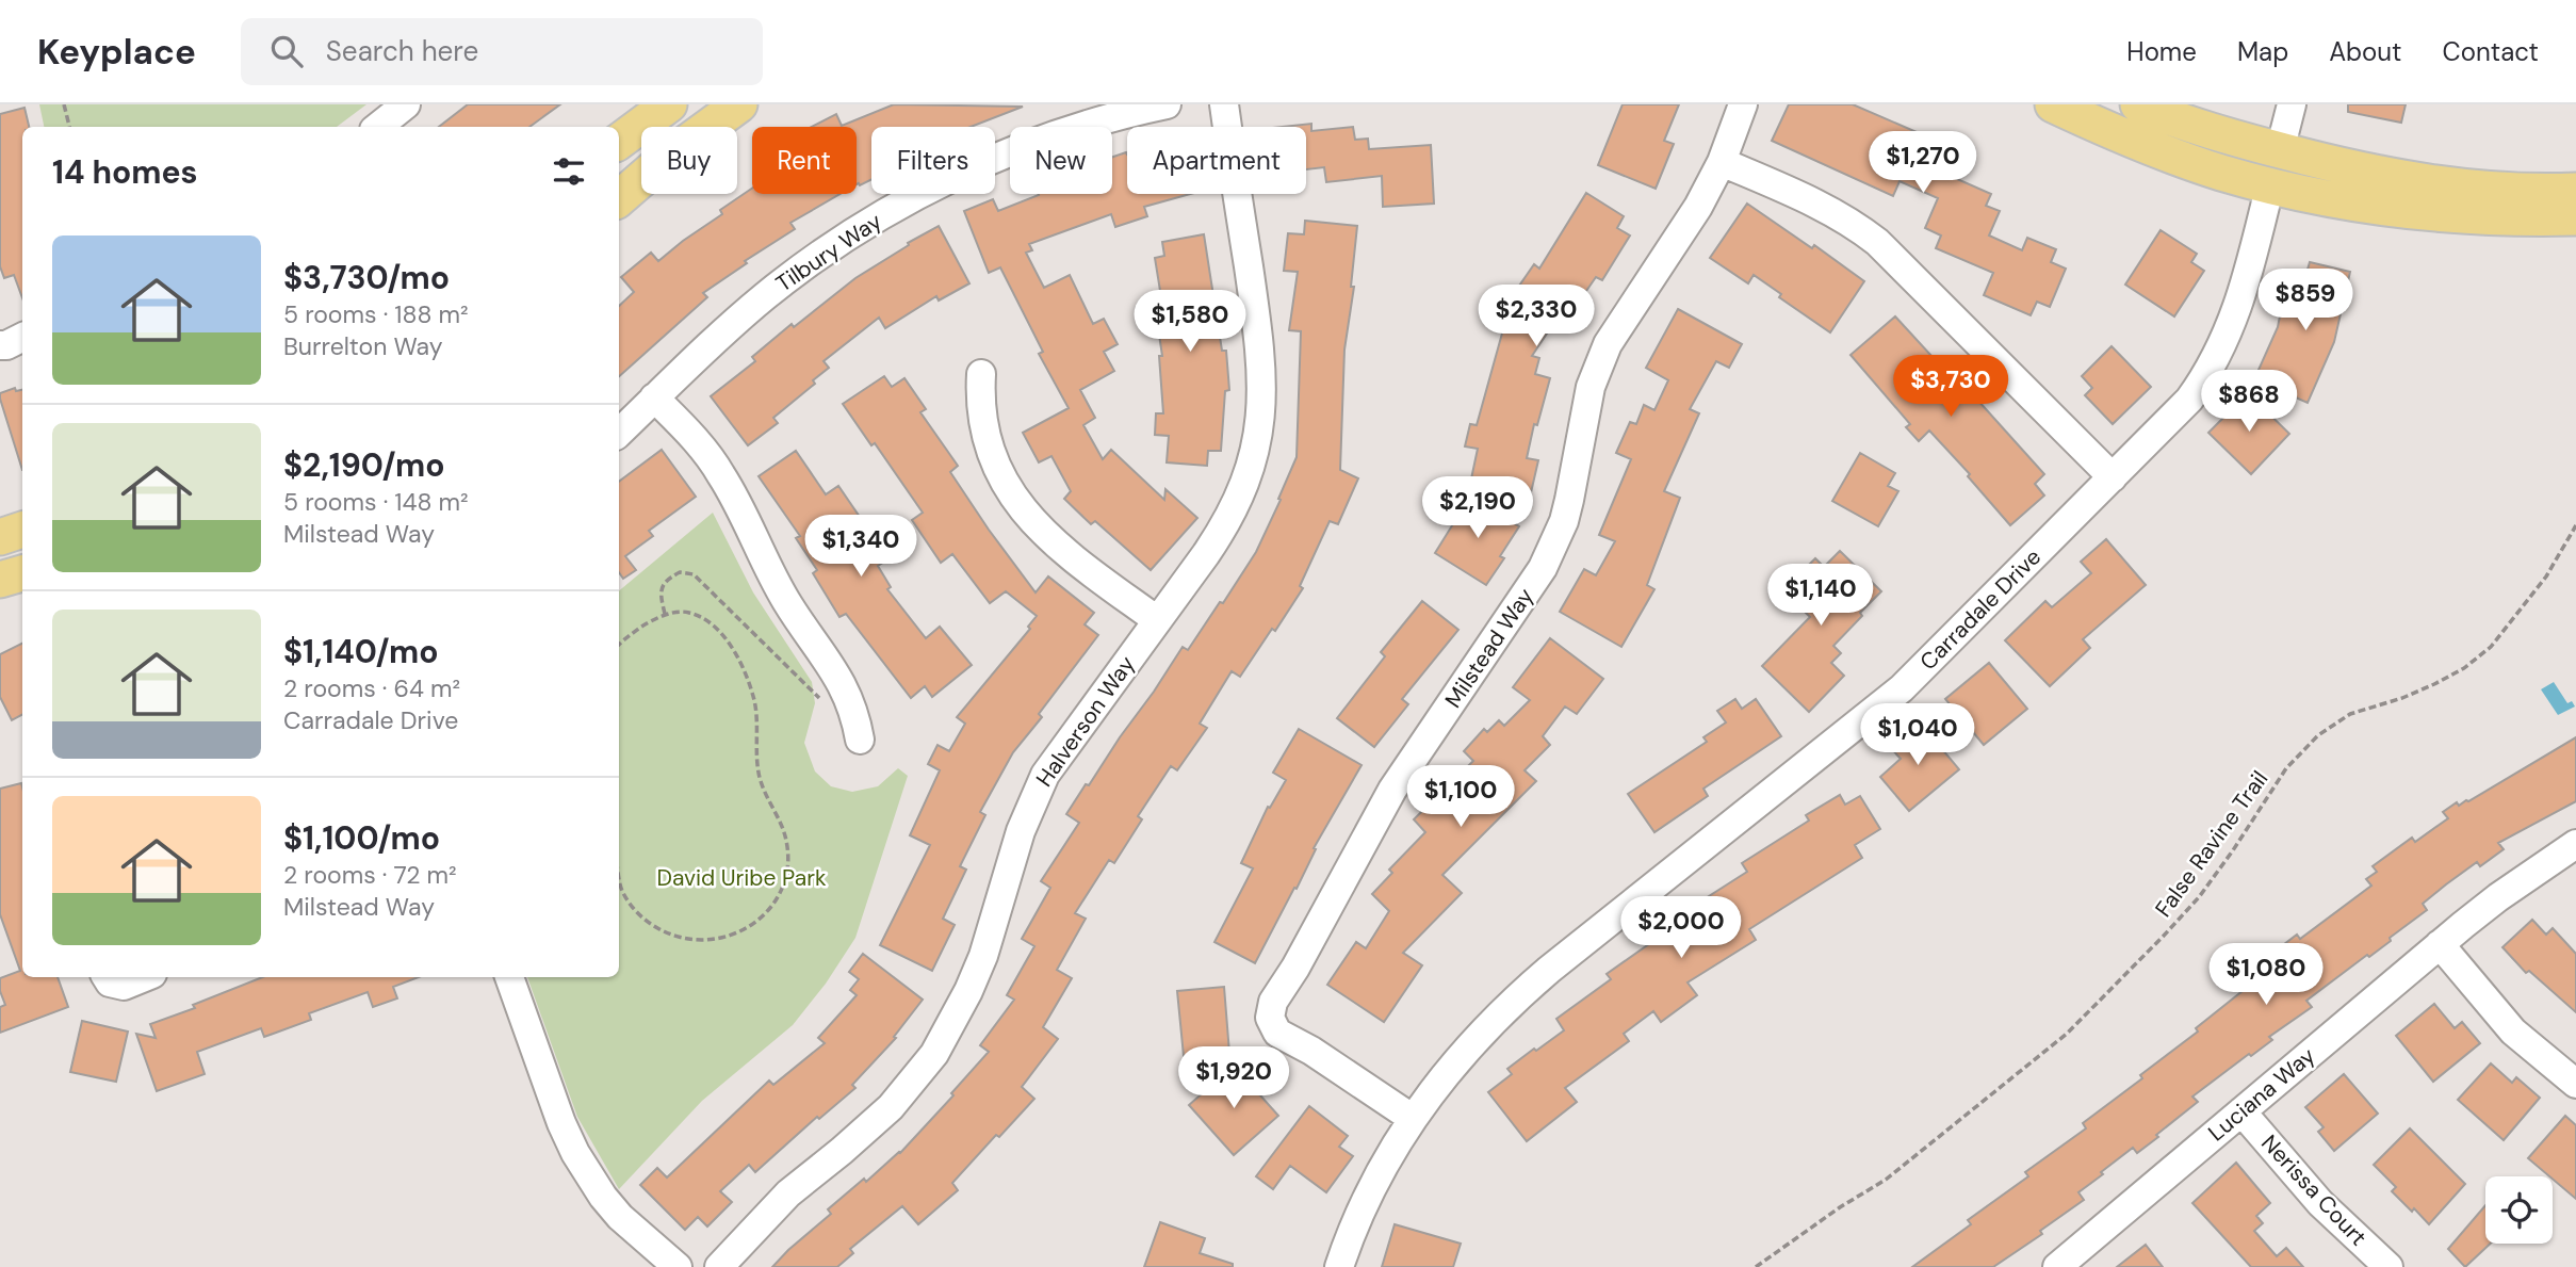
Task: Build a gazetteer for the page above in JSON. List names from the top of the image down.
{
  "streets": {
    "street": [
      "Tilbury Way",
      "Carradale Drive",
      "Milstead Way",
      "Halverson Way",
      "Luciana Way",
      "Nerissa Court"
    ],
    "path": ["False Ravine Trail"]
  },
  "crossings": [
    ["Carradale Drive", "Milstead Way"],
    ["Luciana Way", "Nerissa Court"]
  ],
  "parks": ["David Uribe Park"],
  "page": {
    "header": "Keyplace",
    "search": "Search here",
    "nav": [
      "Home",
      "Map",
      "About",
      "Contact"
    ],
    "chip": [
      "Buy",
      "Rent",
      "Filters",
      "New",
      "Apartment"
    ],
    "heading": "14 homes",
    "price": [
      "$1,270",
      "$859",
      "$2,330",
      "$1,580",
      "$3,730",
      "$868",
      "$2,190",
      "$1,340",
      "$1,140",
      "$1,040",
      "$1,100",
      "$2,000",
      "$1,080",
      "$1,920"
    ],
    "list": [
      {
        "name": "$3,730/mo",
        "note": "5 rooms · 188 m² · Burrelton Way"
      },
      {
        "name": "$2,190/mo",
        "note": "5 rooms · 148 m² · Milstead Way"
      },
      {
        "name": "$1,140/mo",
        "note": "2 rooms · 64 m² · Carradale Drive"
      },
      {
        "name": "$1,100/mo",
        "note": "2 rooms · 72 m² · Milstead Way"
      }
    ]
  }
}
